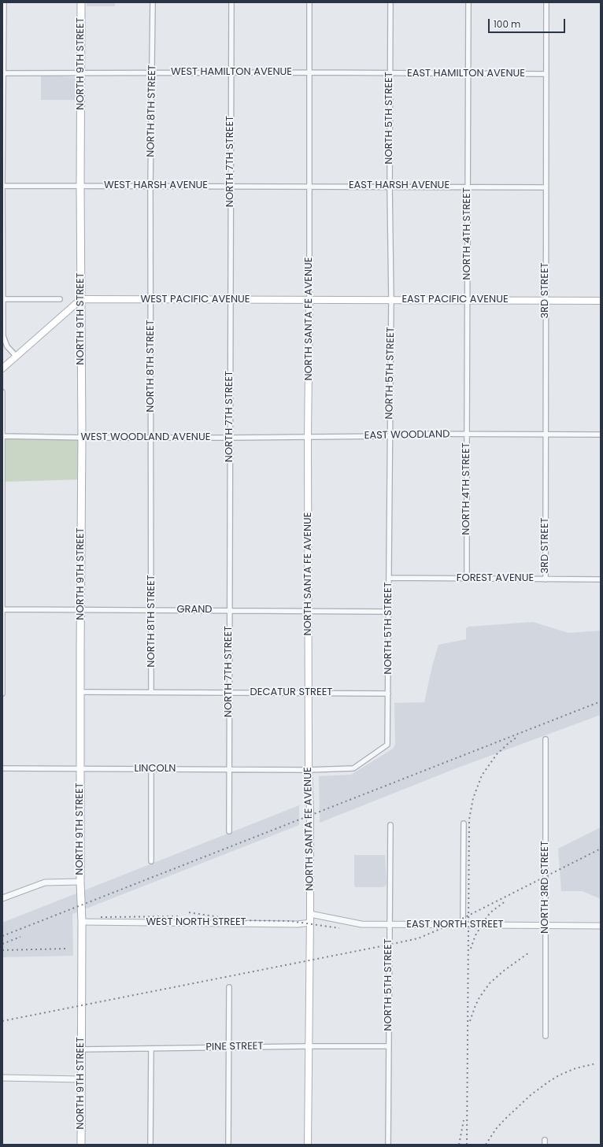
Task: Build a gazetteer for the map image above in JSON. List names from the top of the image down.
{
  "streets": {
    "main road": [
      "NORTH 9TH STREET",
      "WEST PACIFIC AVENUE",
      "EAST PACIFIC AVENUE",
      "NORTH SANTA FE AVENUE"
    ],
    "street": [
      "WEST HAMILTON AVENUE",
      "EAST HAMILTON AVENUE",
      "NORTH 8TH STREET",
      "NORTH 5TH STREET",
      "NORTH 7TH STREET",
      "WEST HARSH AVENUE",
      "EAST HARSH AVENUE",
      "NORTH 4TH STREET",
      "3RD STREET",
      "EAST WOODLAND",
      "WEST WOODLAND AVENUE",
      "FOREST AVENUE",
      "GRAND",
      "DECATUR STREET",
      "LINCOLN",
      "NORTH 3RD STREET",
      "WEST NORTH STREET",
      "EAST NORTH STREET",
      "PINE STREET"
    ]
  },
  "crossings": [
    ["NORTH 9TH STREET", "WEST HAMILTON AVENUE"],
    ["NORTH 9TH STREET", "WEST HARSH AVENUE"],
    ["NORTH 9TH STREET", "WEST PACIFIC AVENUE"],
    ["NORTH 9TH STREET", "WEST WOODLAND AVENUE"],
    ["NORTH 9TH STREET", "GRAND"],
    ["NORTH 9TH STREET", "DECATUR STREET"],
    ["NORTH 9TH STREET", "LINCOLN"],
    ["NORTH 9TH STREET", "WEST NORTH STREET"],
    ["NORTH 9TH STREET", "PINE STREET"],
    ["WEST HAMILTON AVENUE", "EAST HAMILTON AVENUE"],
    ["WEST HAMILTON AVENUE", "NORTH 8TH STREET"],
    ["WEST HAMILTON AVENUE", "NORTH 7TH STREET"],
    ["WEST HAMILTON AVENUE", "NORTH SANTA FE AVENUE"],
    ["EAST HAMILTON AVENUE", "NORTH 5TH STREET"],
    ["EAST HAMILTON AVENUE", "NORTH 4TH STREET"],
    ["EAST HAMILTON AVENUE", "3RD STREET"],
    ["EAST HAMILTON AVENUE", "NORTH SANTA FE AVENUE"],
    ["NORTH 8TH STREET", "WEST HARSH AVENUE"],
    ["NORTH 8TH STREET", "WEST PACIFIC AVENUE"],
    ["NORTH 8TH STREET", "WEST WOODLAND AVENUE"],
    ["NORTH 8TH STREET", "GRAND"],
    ["NORTH 8TH STREET", "DECATUR STREET"],
    ["NORTH 5TH STREET", "EAST HARSH AVENUE"],
    ["NORTH 5TH STREET", "EAST PACIFIC AVENUE"],
    ["NORTH 5TH STREET", "EAST WOODLAND"],
    ["NORTH 5TH STREET", "FOREST AVENUE"],
    ["NORTH 5TH STREET", "GRAND"],
    ["NORTH 5TH STREET", "DECATUR STREET"],
    ["NORTH 5TH STREET", "LINCOLN"],
    ["NORTH 5TH STREET", "EAST NORTH STREET"],
    ["NORTH 5TH STREET", "PINE STREET"],
    ["NORTH 7TH STREET", "WEST HARSH AVENUE"],
    ["NORTH 7TH STREET", "WEST PACIFIC AVENUE"],
    ["NORTH 7TH STREET", "WEST WOODLAND AVENUE"],
    ["NORTH 7TH STREET", "GRAND"],
    ["NORTH 7TH STREET", "DECATUR STREET"],
    ["NORTH 7TH STREET", "LINCOLN"],
    ["WEST HARSH AVENUE", "EAST HARSH AVENUE"],
    ["WEST HARSH AVENUE", "NORTH SANTA FE AVENUE"],
    ["EAST HARSH AVENUE", "NORTH 4TH STREET"],
    ["EAST HARSH AVENUE", "3RD STREET"],
    ["EAST HARSH AVENUE", "NORTH SANTA FE AVENUE"],
    ["NORTH 4TH STREET", "EAST PACIFIC AVENUE"],
    ["NORTH 4TH STREET", "EAST WOODLAND"],
    ["NORTH 4TH STREET", "FOREST AVENUE"],
    ["3RD STREET", "EAST PACIFIC AVENUE"],
    ["3RD STREET", "EAST WOODLAND"],
    ["3RD STREET", "FOREST AVENUE"],
    ["WEST PACIFIC AVENUE", "EAST PACIFIC AVENUE"],
    ["WEST PACIFIC AVENUE", "NORTH SANTA FE AVENUE"],
    ["EAST PACIFIC AVENUE", "NORTH SANTA FE AVENUE"],
    ["NORTH SANTA FE AVENUE", "EAST WOODLAND"],
    ["NORTH SANTA FE AVENUE", "WEST WOODLAND AVENUE"],
    ["NORTH SANTA FE AVENUE", "GRAND"],
    ["NORTH SANTA FE AVENUE", "DECATUR STREET"],
    ["NORTH SANTA FE AVENUE", "LINCOLN"],
    ["NORTH SANTA FE AVENUE", "WEST NORTH STREET"],
    ["NORTH SANTA FE AVENUE", "EAST NORTH STREET"],
    ["NORTH SANTA FE AVENUE", "PINE STREET"],
    ["EAST WOODLAND", "WEST WOODLAND AVENUE"],
    ["NORTH 3RD STREET", "EAST NORTH STREET"]
  ],
  "scale_bar": "100 m"
}
